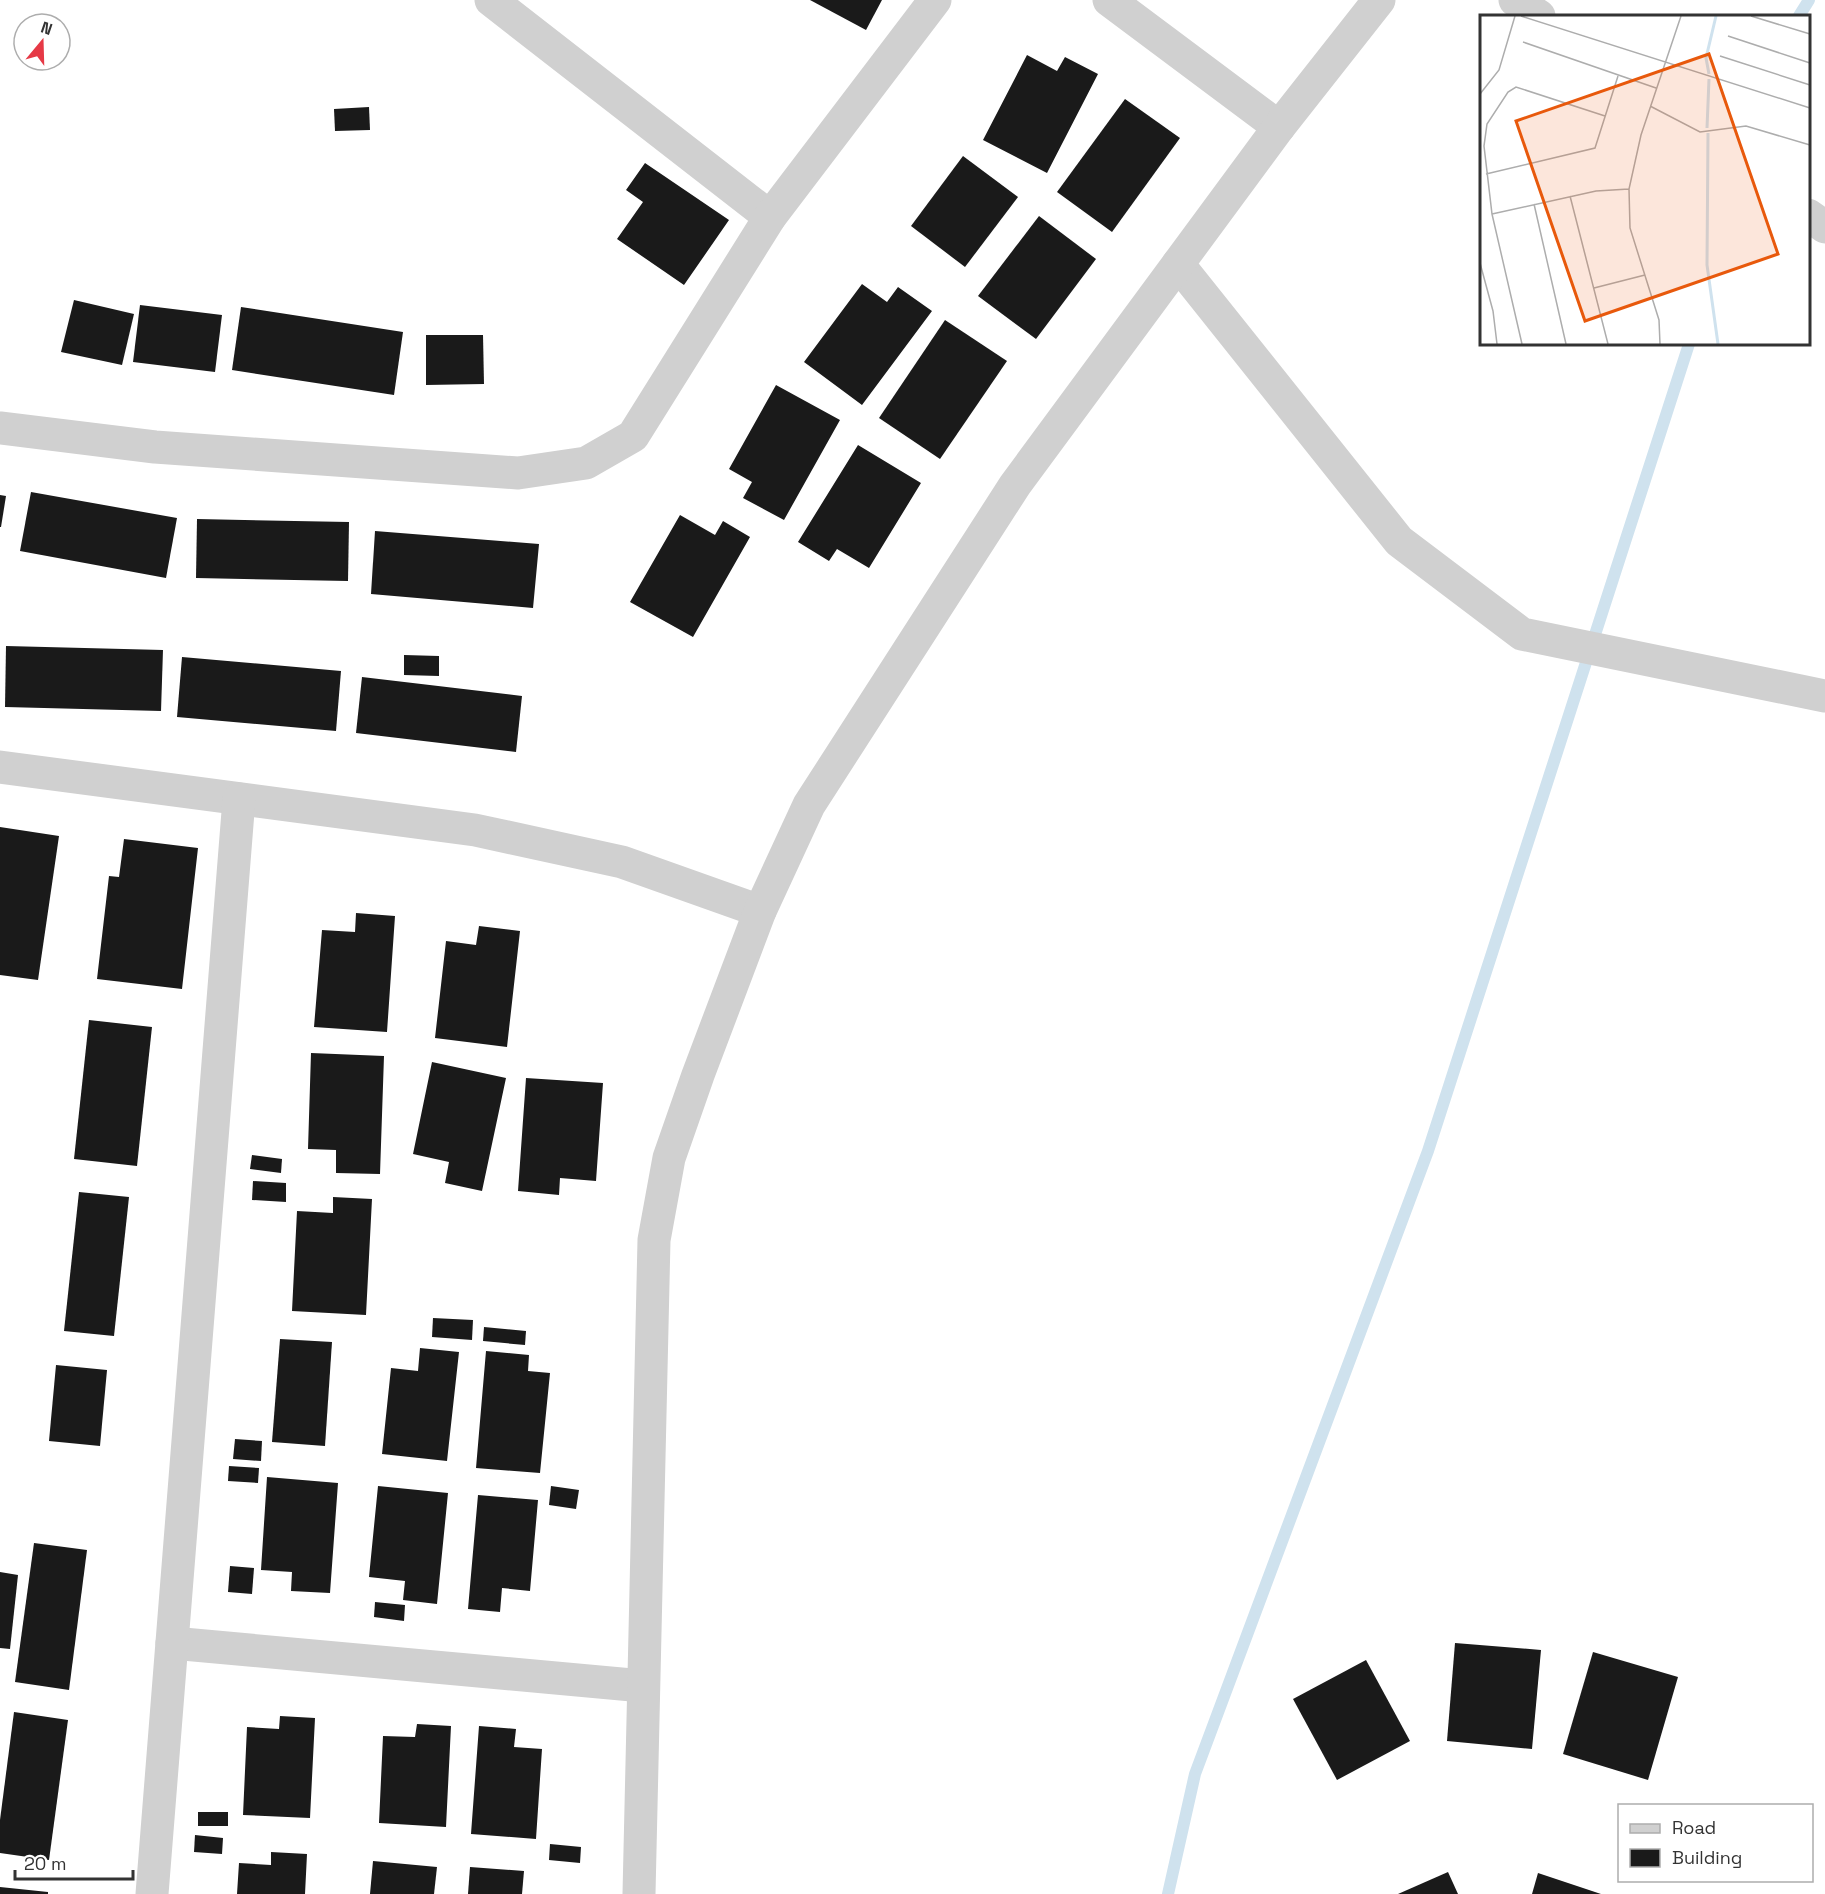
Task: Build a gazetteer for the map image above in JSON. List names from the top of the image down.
{
  "legend": ["Road", "Building"],
  "scale_bar": "20 m",
  "north": "top"
}
